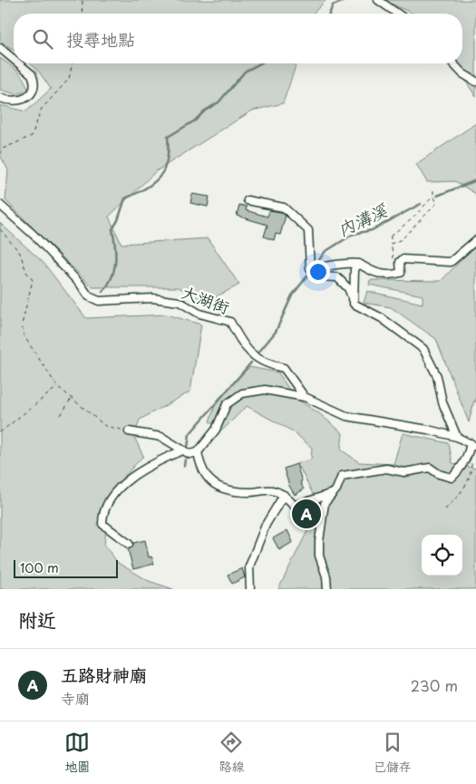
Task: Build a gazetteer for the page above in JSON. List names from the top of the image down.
{
  "streets": {
    "street": ["大湖街"]
  },
  "water": ["內溝溪"],
  "scale_bar": "100 m",
  "page": {
    "search": "搜尋地點",
    "pins": "A",
    "scale": "100 m",
    "heading": "附近",
    "list": [
      {
        "mark": "A",
        "name": "五路財神廟",
        "note": "寺廟",
        "value": "230 m"
      }
    ],
    "nav": ["地圖", "路線", "已儲存"]
  }
}
